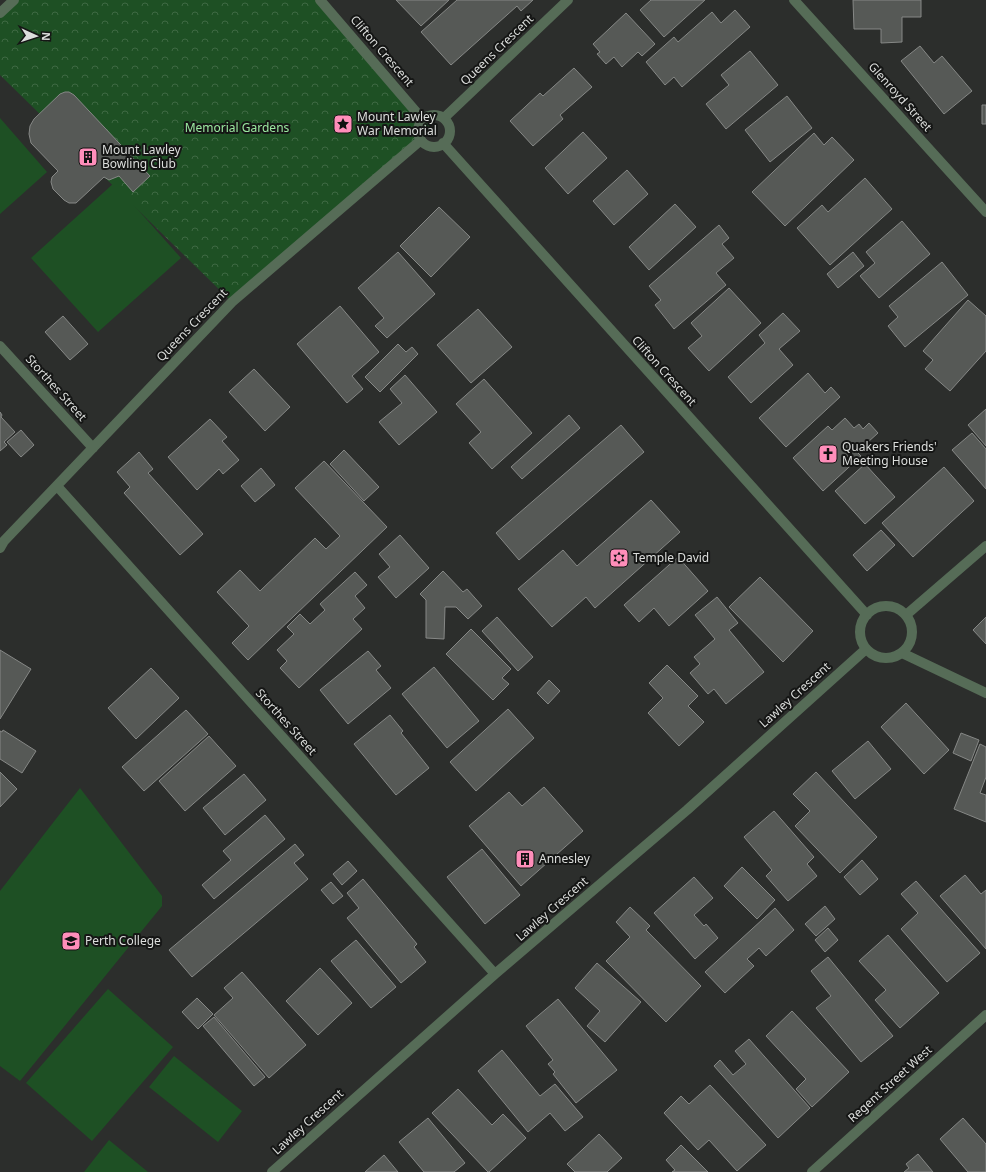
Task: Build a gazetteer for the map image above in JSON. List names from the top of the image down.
{
  "streets": {
    "street": [
      "Queens Crescent",
      "Clifton Crescent",
      "Glenroyd Street",
      "Storthes Street",
      "Lawley Crescent",
      "Regent Street West"
    ]
  },
  "crossings": [
    ["Queens Crescent", "Clifton Crescent"],
    ["Queens Crescent", "Storthes Street"],
    ["Clifton Crescent", "Lawley Crescent"],
    ["Storthes Street", "Lawley Crescent"]
  ],
  "parks": ["Memorial Gardens"],
  "places": {
    "place": ["Mount Lawley War Memorial"],
    "building": ["Mount Lawley Bowling Club", "Annesley"],
    "church": ["Quakers Friends' Meeting House"],
    "synagogue": ["Temple David"],
    "school or university": ["Perth College"]
  },
  "north": "right"
}
